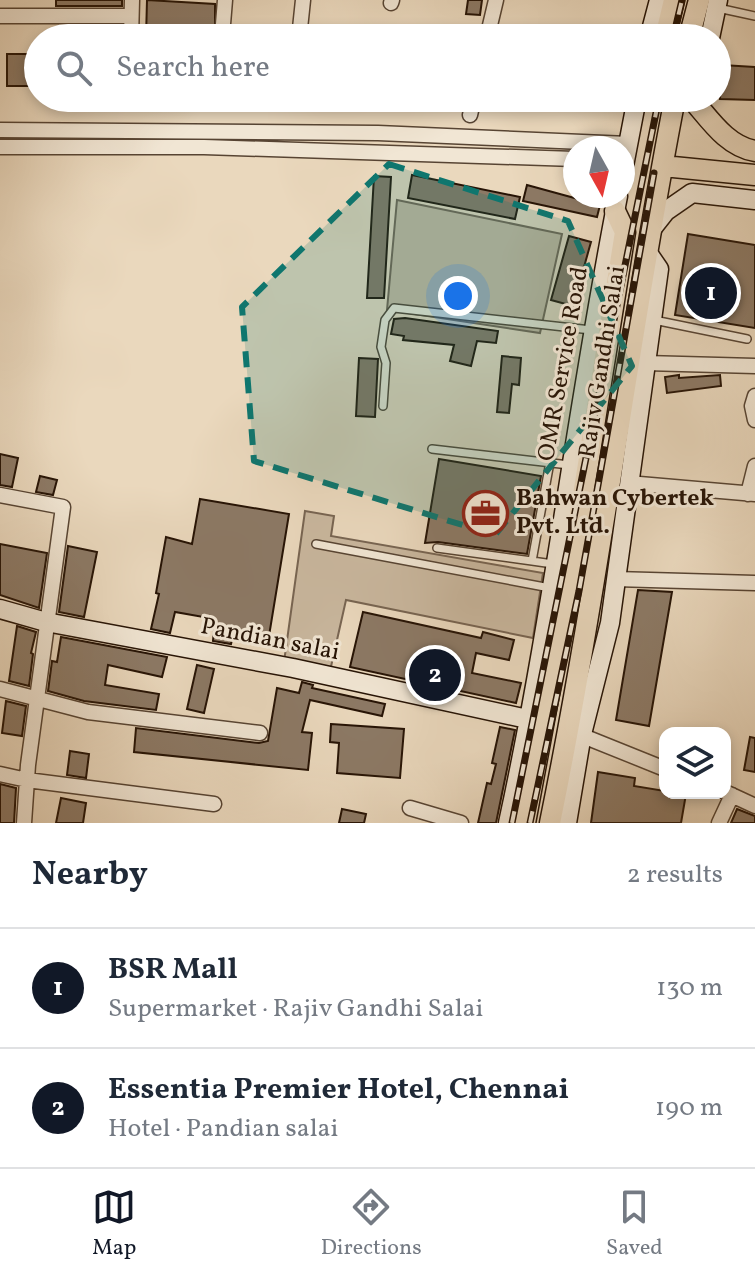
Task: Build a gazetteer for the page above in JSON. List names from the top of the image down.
{
  "streets": {
    "main road": ["Rajiv Gandhi Salai"],
    "street": ["OMR Service Road", "Pandian salai"]
  },
  "crossings": [
    ["Rajiv Gandhi Salai", "OMR Service Road"],
    ["Rajiv Gandhi Salai", "Pandian salai"],
    ["OMR Service Road", "Pandian salai"]
  ],
  "places": {
    "office": ["Bahwan Cybertek Pvt. Ltd."]
  },
  "north": "bottom",
  "page": {
    "search": "Search here",
    "pins": ["1", "2"],
    "heading": ["Nearby", "2 results"],
    "list": [
      {
        "mark": "1",
        "name": "BSR Mall",
        "note": "Supermarket · Rajiv Gandhi Salai",
        "value": "130 m"
      },
      {
        "mark": "2",
        "name": "Essentia Premier Hotel, Chennai",
        "note": "Hotel · Pandian salai",
        "value": "190 m"
      }
    ],
    "nav": ["Map", "Directions", "Saved"]
  }
}
